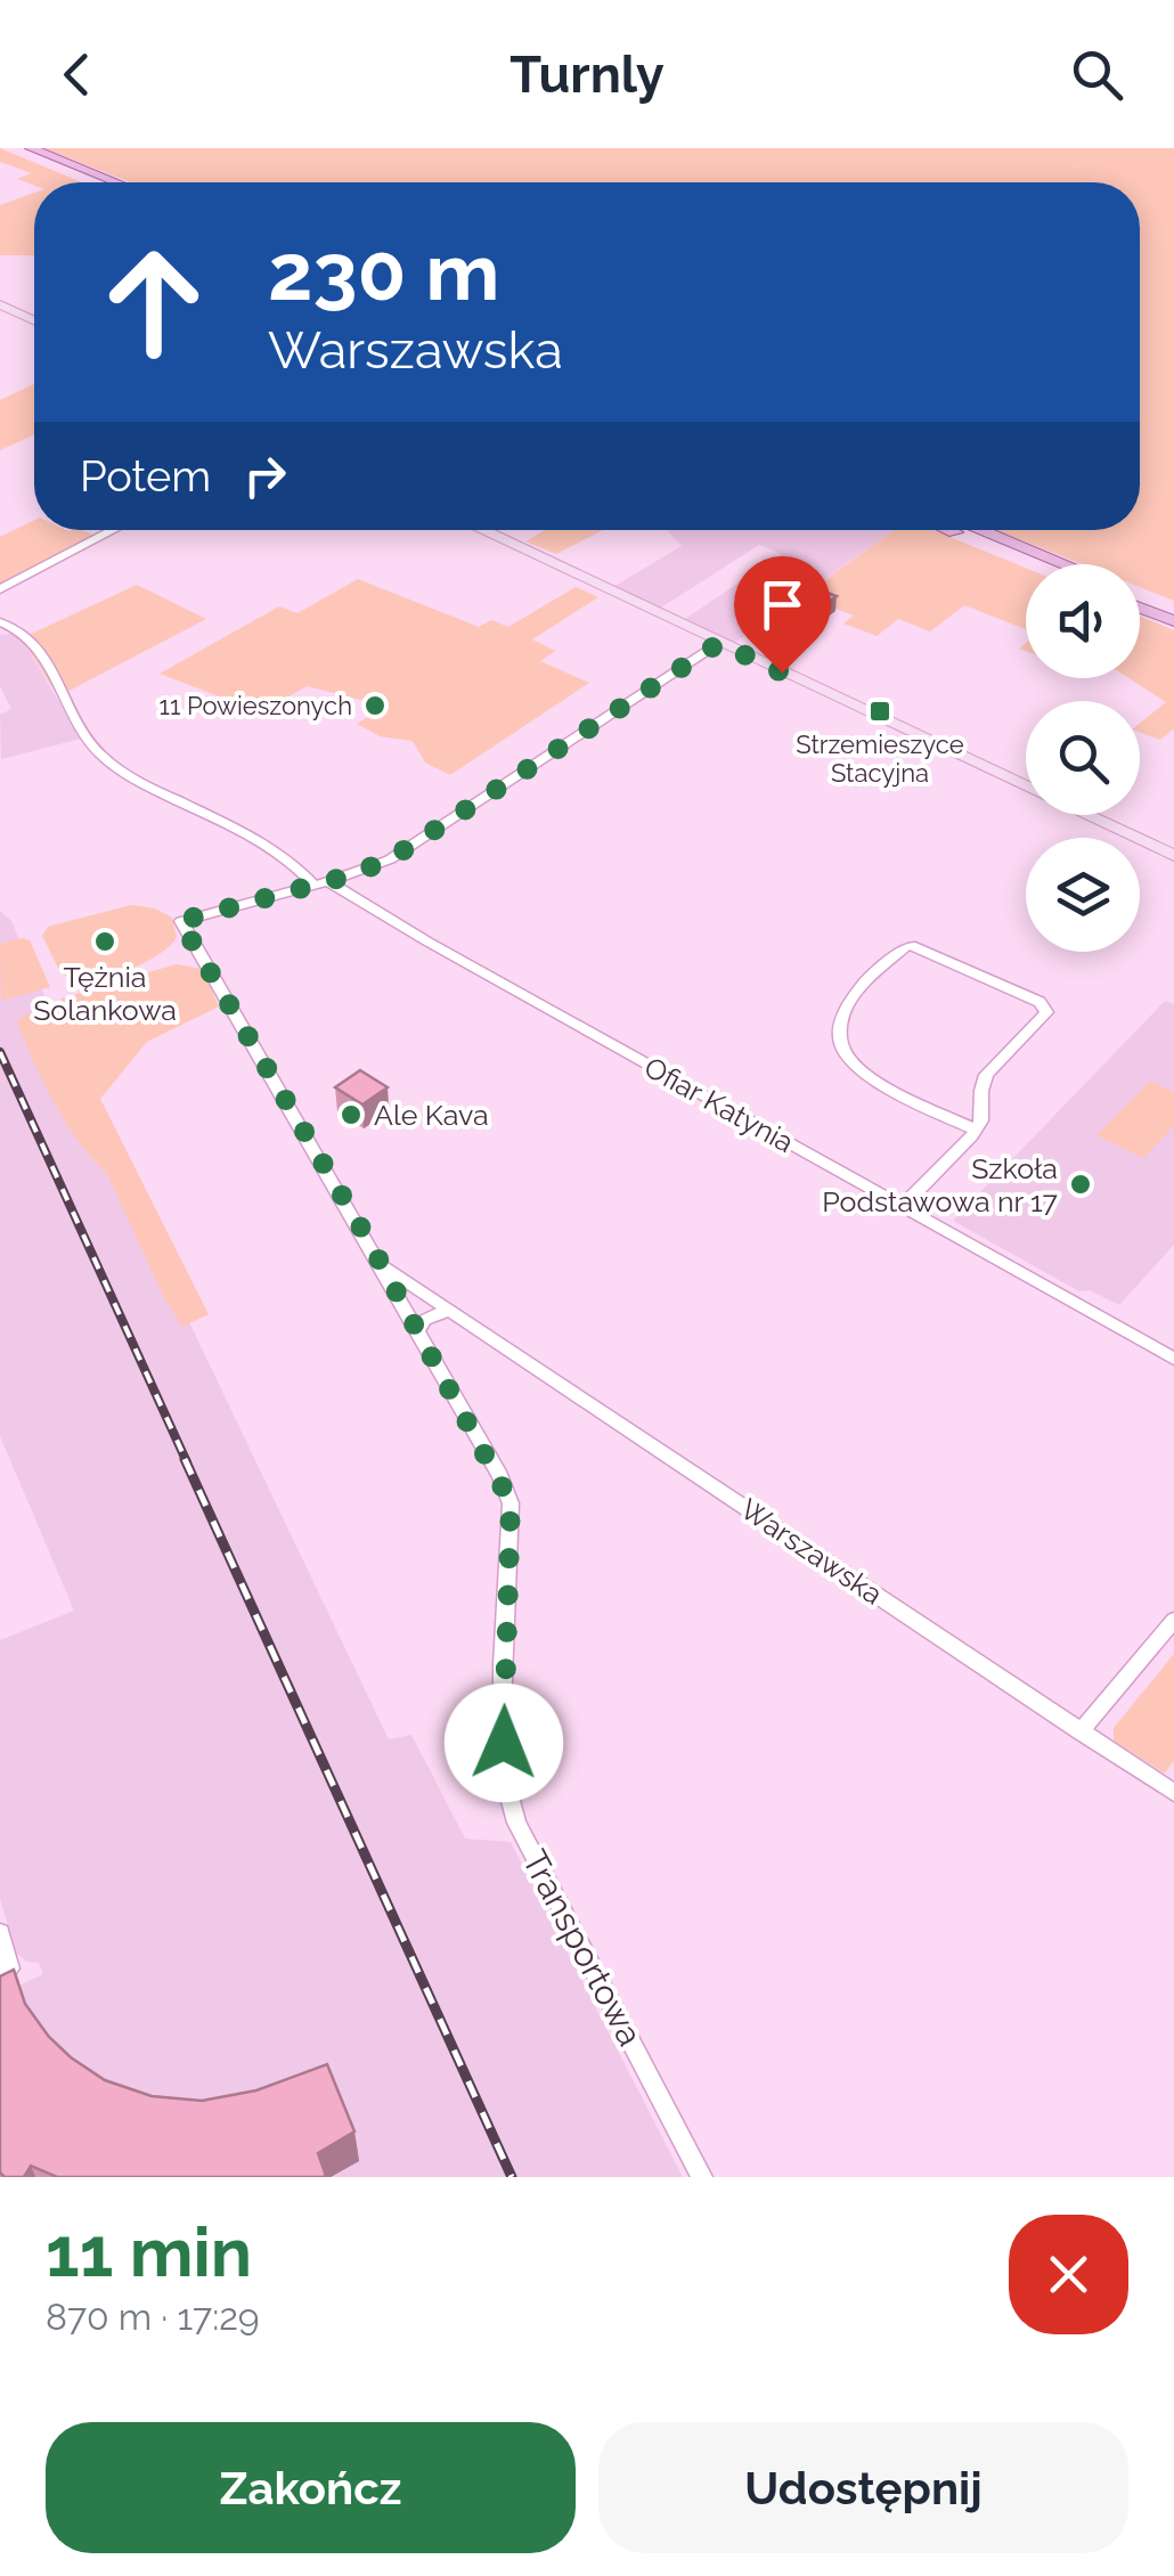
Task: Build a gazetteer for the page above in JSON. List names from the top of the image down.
{
  "streets": {
    "street": ["Ofiar Katynia", "Warszawska", "Transportowa"]
  },
  "crossings": [
    ["Ofiar Katynia", "Warszawska"],
    ["Warszawska", "Transportowa"]
  ],
  "places": {
    "other": [
      "11 Powieszonych",
      "Tężnia Solankowa",
      "Ale Kava",
      "Szkoła Podstawowa nr 17"
    ],
    "transit": ["Strzemieszyce Stacyjna"]
  },
  "page": {
    "header": "Turnly",
    "turn": ["230 m", "Warszawska"],
    "then": "Potem",
    "heading": ["11 min", "870 m · 17:29"],
    "buttons": ["Zakończ", "Udostępnij"]
  }
}
